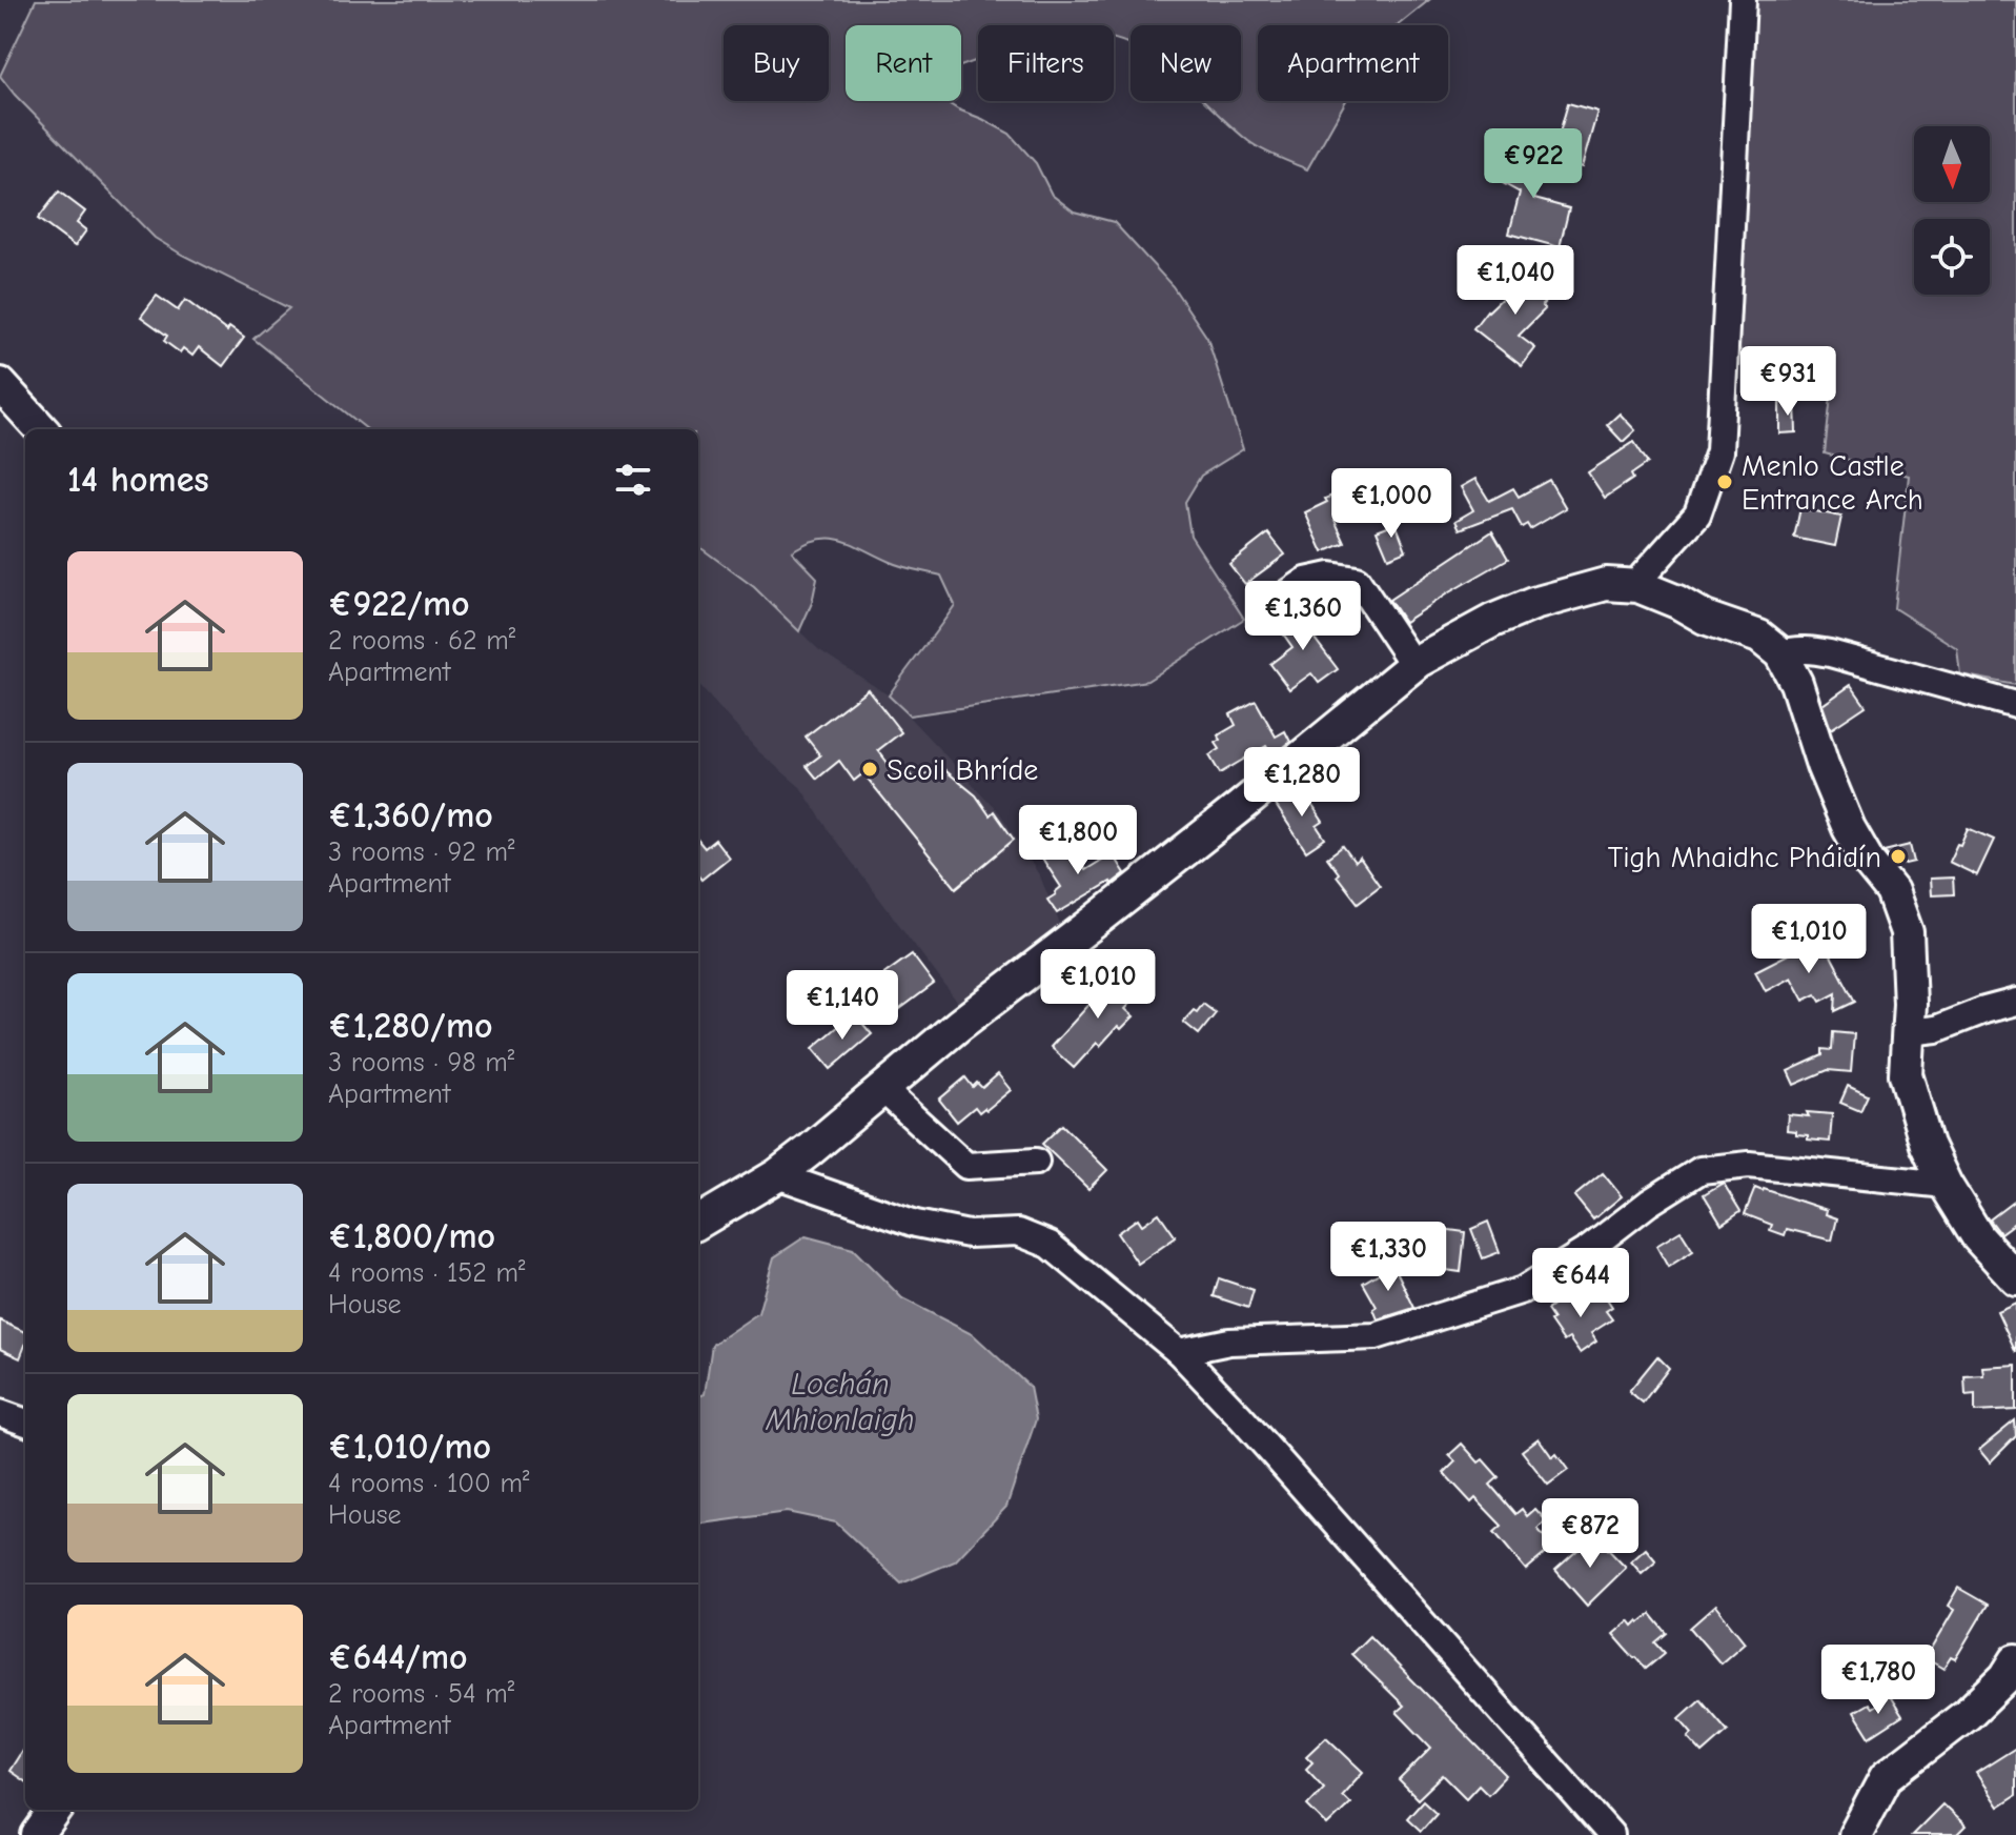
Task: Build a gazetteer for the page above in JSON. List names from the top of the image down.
{
  "water": ["Lochán Mhionlaigh"],
  "places": ["Menlo Castle Entrance Arch", "Scoil Bhríde", "Tigh Mhaidhc Pháidín"],
  "north": "bottom",
  "page": {
    "chip": [
      "Buy",
      "Rent",
      "Filters",
      "New",
      "Apartment"
    ],
    "price": [
      "€922",
      "€1,040",
      "€931",
      "€1,000",
      "€1,360",
      "€1,280",
      "€1,800",
      "€1,010",
      "€1,010",
      "€1,140",
      "€1,330",
      "€644",
      "€872",
      "€1,780"
    ],
    "heading": "14 homes",
    "list": [
      {
        "name": "€922/mo",
        "note": "2 rooms · 62 m² · Apartment"
      },
      {
        "name": "€1,360/mo",
        "note": "3 rooms · 92 m² · Apartment"
      },
      {
        "name": "€1,280/mo",
        "note": "3 rooms · 98 m² · Apartment"
      },
      {
        "name": "€1,800/mo",
        "note": "4 rooms · 152 m² · House"
      },
      {
        "name": "€1,010/mo",
        "note": "4 rooms · 100 m² · House"
      },
      {
        "name": "€644/mo",
        "note": "2 rooms · 54 m² · Apartment"
      }
    ]
  }
}
